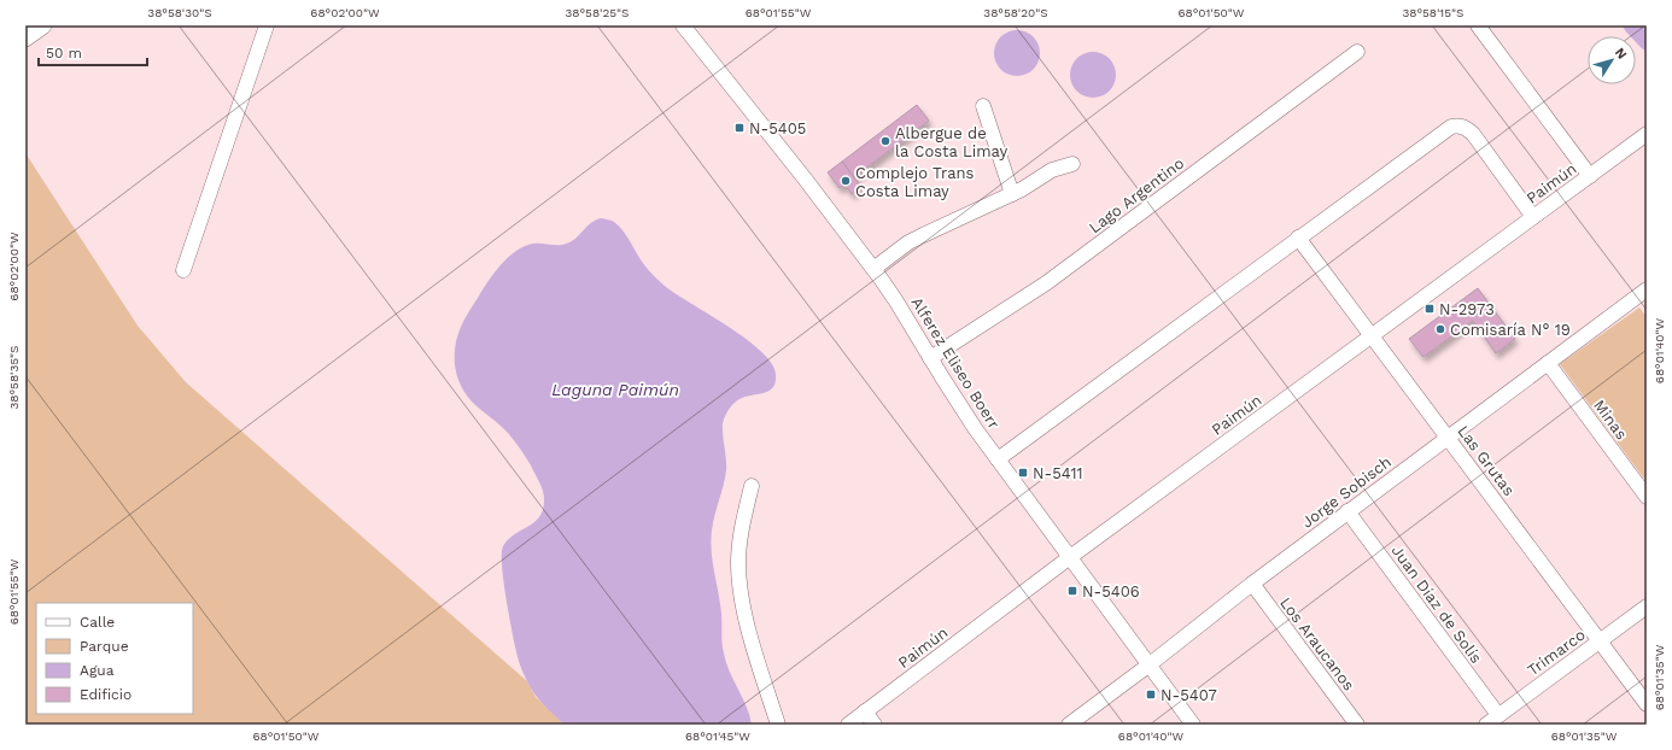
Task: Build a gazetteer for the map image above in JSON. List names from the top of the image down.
{
  "streets": {
    "street": [
      "Paimún",
      "Lago Argentino",
      "Alferez Eliseo Boerr",
      "Minas",
      "Las Grutas",
      "Jorge Sobisch",
      "Juan Díaz de Solís",
      "Los Araucanos",
      "Trimarco"
    ]
  },
  "crossings": [
    ["Paimún", "Alferez Eliseo Boerr"],
    ["Paimún", "Las Grutas"],
    ["Lago Argentino", "Alferez Eliseo Boerr"],
    ["Alferez Eliseo Boerr", "Jorge Sobisch"],
    ["Minas", "Jorge Sobisch"],
    ["Las Grutas", "Jorge Sobisch"],
    ["Las Grutas", "Trimarco"],
    ["Jorge Sobisch", "Juan Díaz de Solís"],
    ["Jorge Sobisch", "Los Araucanos"],
    ["Juan Díaz de Solís", "Trimarco"]
  ],
  "water": ["Laguna Paimún"],
  "places": {
    "transit": [
      "N-5405",
      "N-2973",
      "N-5411",
      "N-5406",
      "N-5407"
    ],
    "other": ["Albergue de la Costa Limay", "Complejo Trans Costa Limay", "Comisaría N° 19"]
  },
  "legend": [
    "Calle",
    "Parque",
    "Agua",
    "Edificio"
  ],
  "scale_bar": "50 m",
  "north": "top right",
  "coordinates": [
    "38°58'30\"S",
    "68°02'00\"W",
    "38°58'25\"S",
    "68°01'55\"W",
    "38°58'20\"S",
    "68°01'50\"W",
    "38°58'15\"S",
    "68°01'40\"W",
    "38°58'35\"S",
    "68°01'35\"W",
    "68°01'45\"W"
  ]
}
